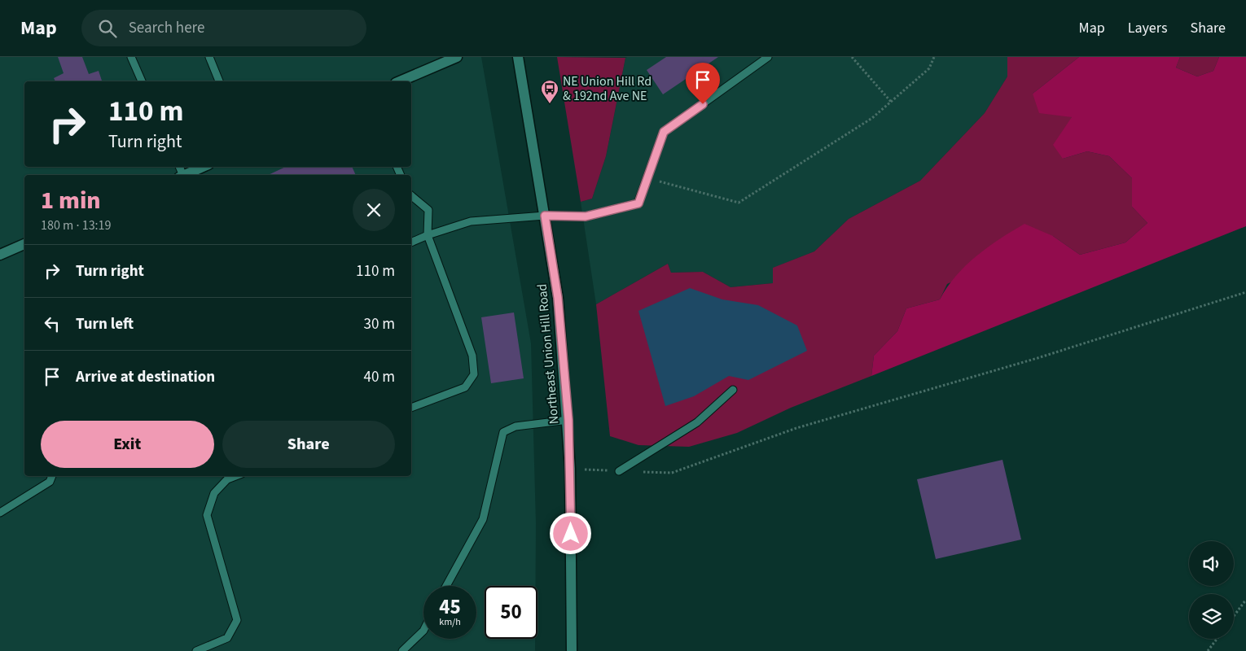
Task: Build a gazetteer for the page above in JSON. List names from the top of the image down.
{
  "streets": {
    "main road": ["Northeast Union Hill Road"]
  },
  "places": {
    "bus stop": ["NE Union Hill Rd & 192nd Ave NE"]
  },
  "page": {
    "header": "Map",
    "search": "Search here",
    "nav": ["Map", "Layers", "Share"],
    "turn": ["110 m", "Turn right"],
    "heading": ["1 min", "180 m · 13:19"],
    "list": [
      {
        "name": "Turn right",
        "value": "110 m"
      },
      {
        "name": "Turn left",
        "value": "30 m"
      },
      {
        "name": "Arrive at destination",
        "value": "40 m"
      }
    ],
    "buttons": ["Exit", "Share"],
    "speed": "45 km/h",
    "limit": "50"
  }
}
